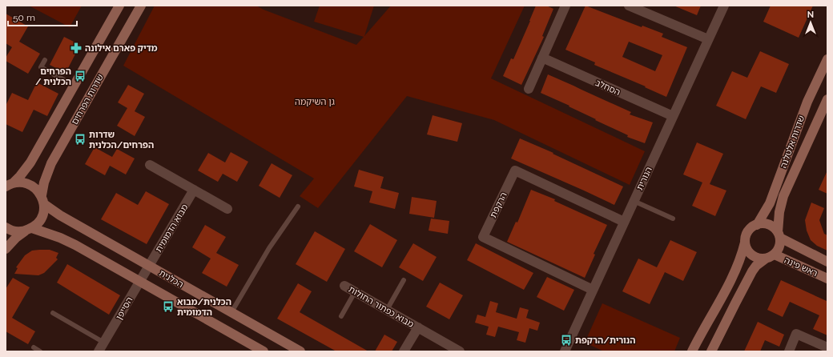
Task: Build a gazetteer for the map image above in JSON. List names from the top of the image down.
{
  "streets": {
    "street": [
      "הסחלב",
      "שדרות הפרחים",
      "שדרות אלטלנה",
      "הנורית",
      "הרקפת",
      "מבוא הדמומית",
      "ראש פינה",
      "הכלנית",
      "מבוא כפתור החולות",
      "הסייפן"
    ]
  },
  "crossings": [
    ["הסחלב", "הנורית"],
    ["שדרות הפרחים", "הכלנית"],
    ["שדרות אלטלנה", "ראש פינה"],
    ["הנורית", "הרקפת"],
    ["מבוא הדמומית", "הכלנית"],
    ["מבוא הדמומית", "הסייפן"],
    ["הכלנית", "הסייפן"]
  ],
  "parks": ["גן השיקמה"],
  "places": {
    "pharmacy": ["מדיק פארם אילונה"],
    "bus stop": [
      "הפרחים / הכלנית",
      "שדרות הפרחים/הכלנית",
      "הכלנית/מבוא הדמומית",
      "הנורית/הרקפת"
    ]
  },
  "scale_bar": "50 m",
  "north": "top"
}
